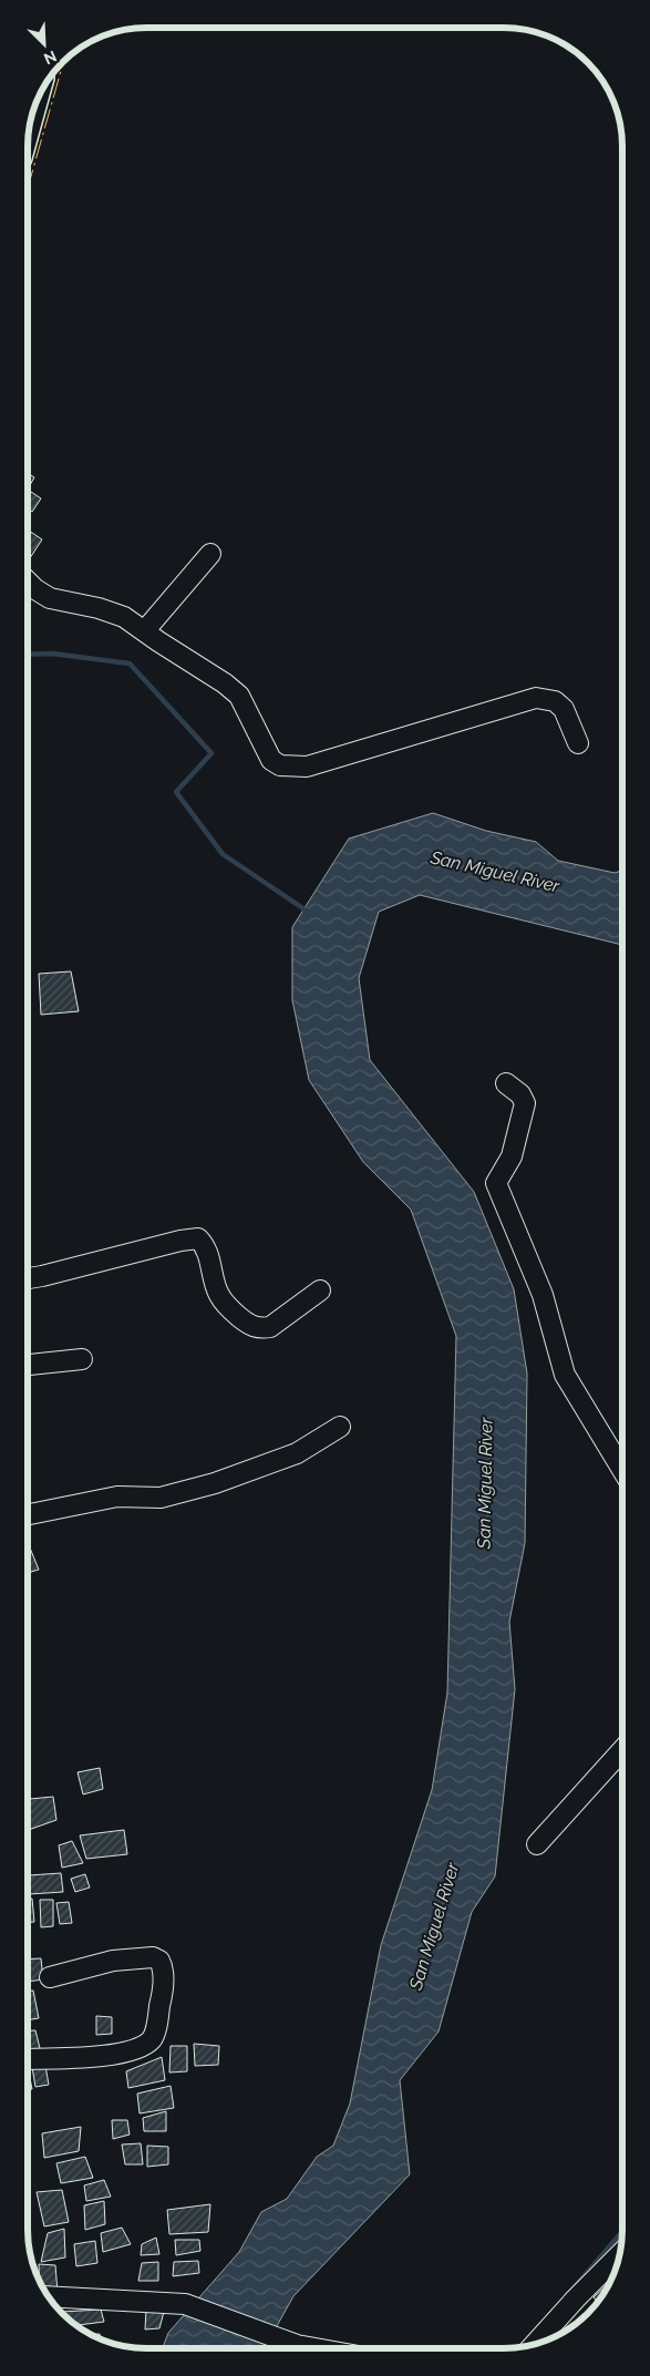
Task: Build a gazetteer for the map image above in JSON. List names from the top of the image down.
{
  "water": ["San Miguel River"],
  "north": "bottom right"
}
